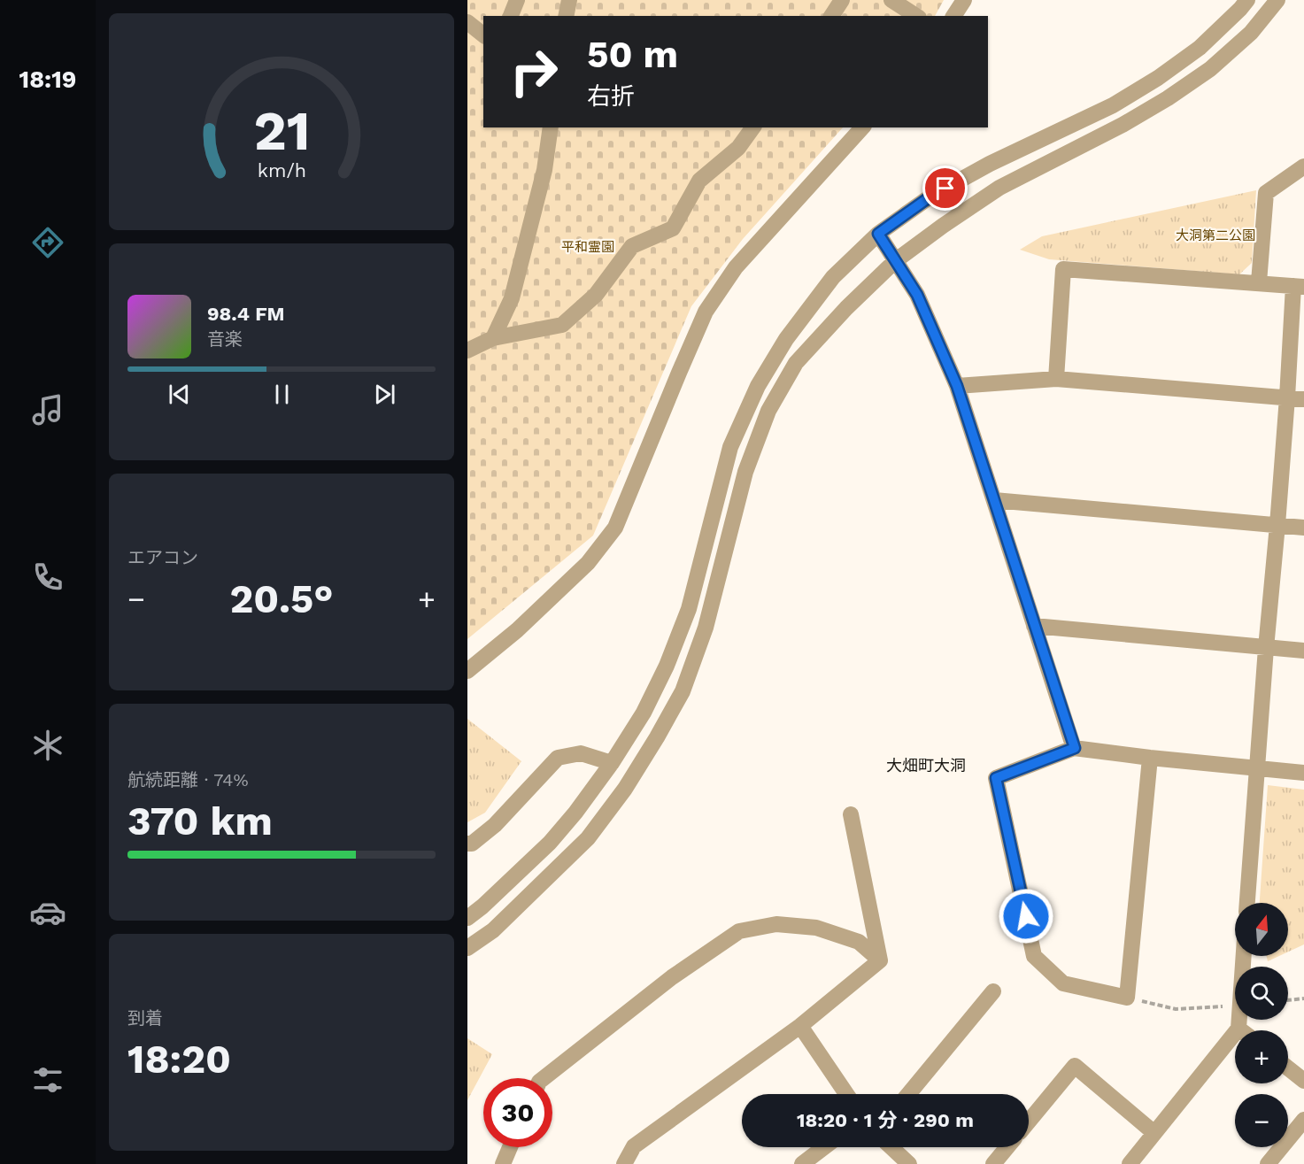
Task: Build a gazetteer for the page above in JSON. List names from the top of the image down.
{
  "districts": ["大畑町大洞"],
  "parks": ["大洞第二公園", "平和霊園"],
  "north": "top",
  "page": {
    "tabs": "18:19",
    "turn": ["50 m", "右折"],
    "song": ["98.4 FM", "音楽"],
    "tile": [
      "エアコン",
      ["航続距離 · 74%", "370 km"],
      ["到着", "18:20"]
    ],
    "heat": ["−", "20.5°", "+"],
    "map_buttons": ["+", "−"],
    "limit": "30",
    "trip": "18:20 · 1 分 · 290 m",
    "gauge": ["21", "km/h"]
  }
}
